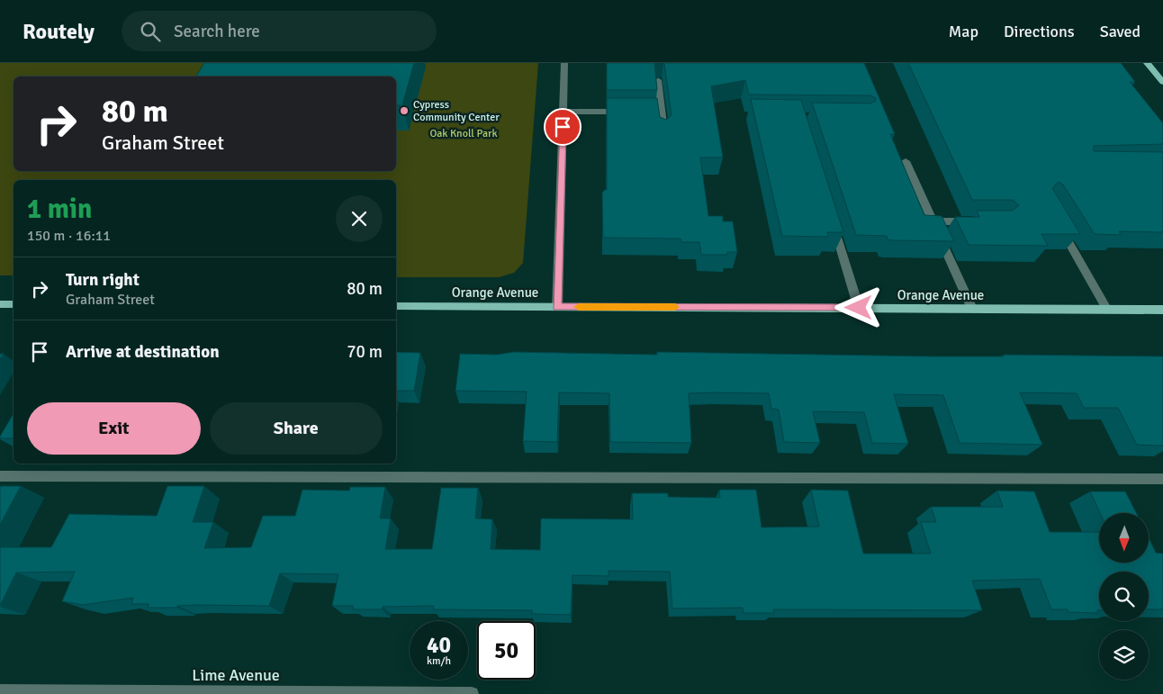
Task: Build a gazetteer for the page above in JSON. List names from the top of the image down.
{
  "streets": {
    "main road": ["Orange Avenue"],
    "street": ["Lime Avenue"]
  },
  "parks": ["Oak Knoll Park"],
  "places": ["Cypress Community Center"],
  "north": "bottom",
  "page": {
    "header": "Routely",
    "search": "Search here",
    "nav": ["Map", "Directions", "Saved"],
    "turn": ["80 m", "Graham Street"],
    "heading": ["1 min", "150 m · 16:11"],
    "list": [
      {
        "name": "Turn right",
        "note": "Graham Street",
        "value": "80 m"
      },
      {
        "name": "Arrive at destination",
        "value": "70 m"
      }
    ],
    "buttons": ["Exit", "Share"],
    "speed": "40 km/h",
    "limit": "50"
  }
}
